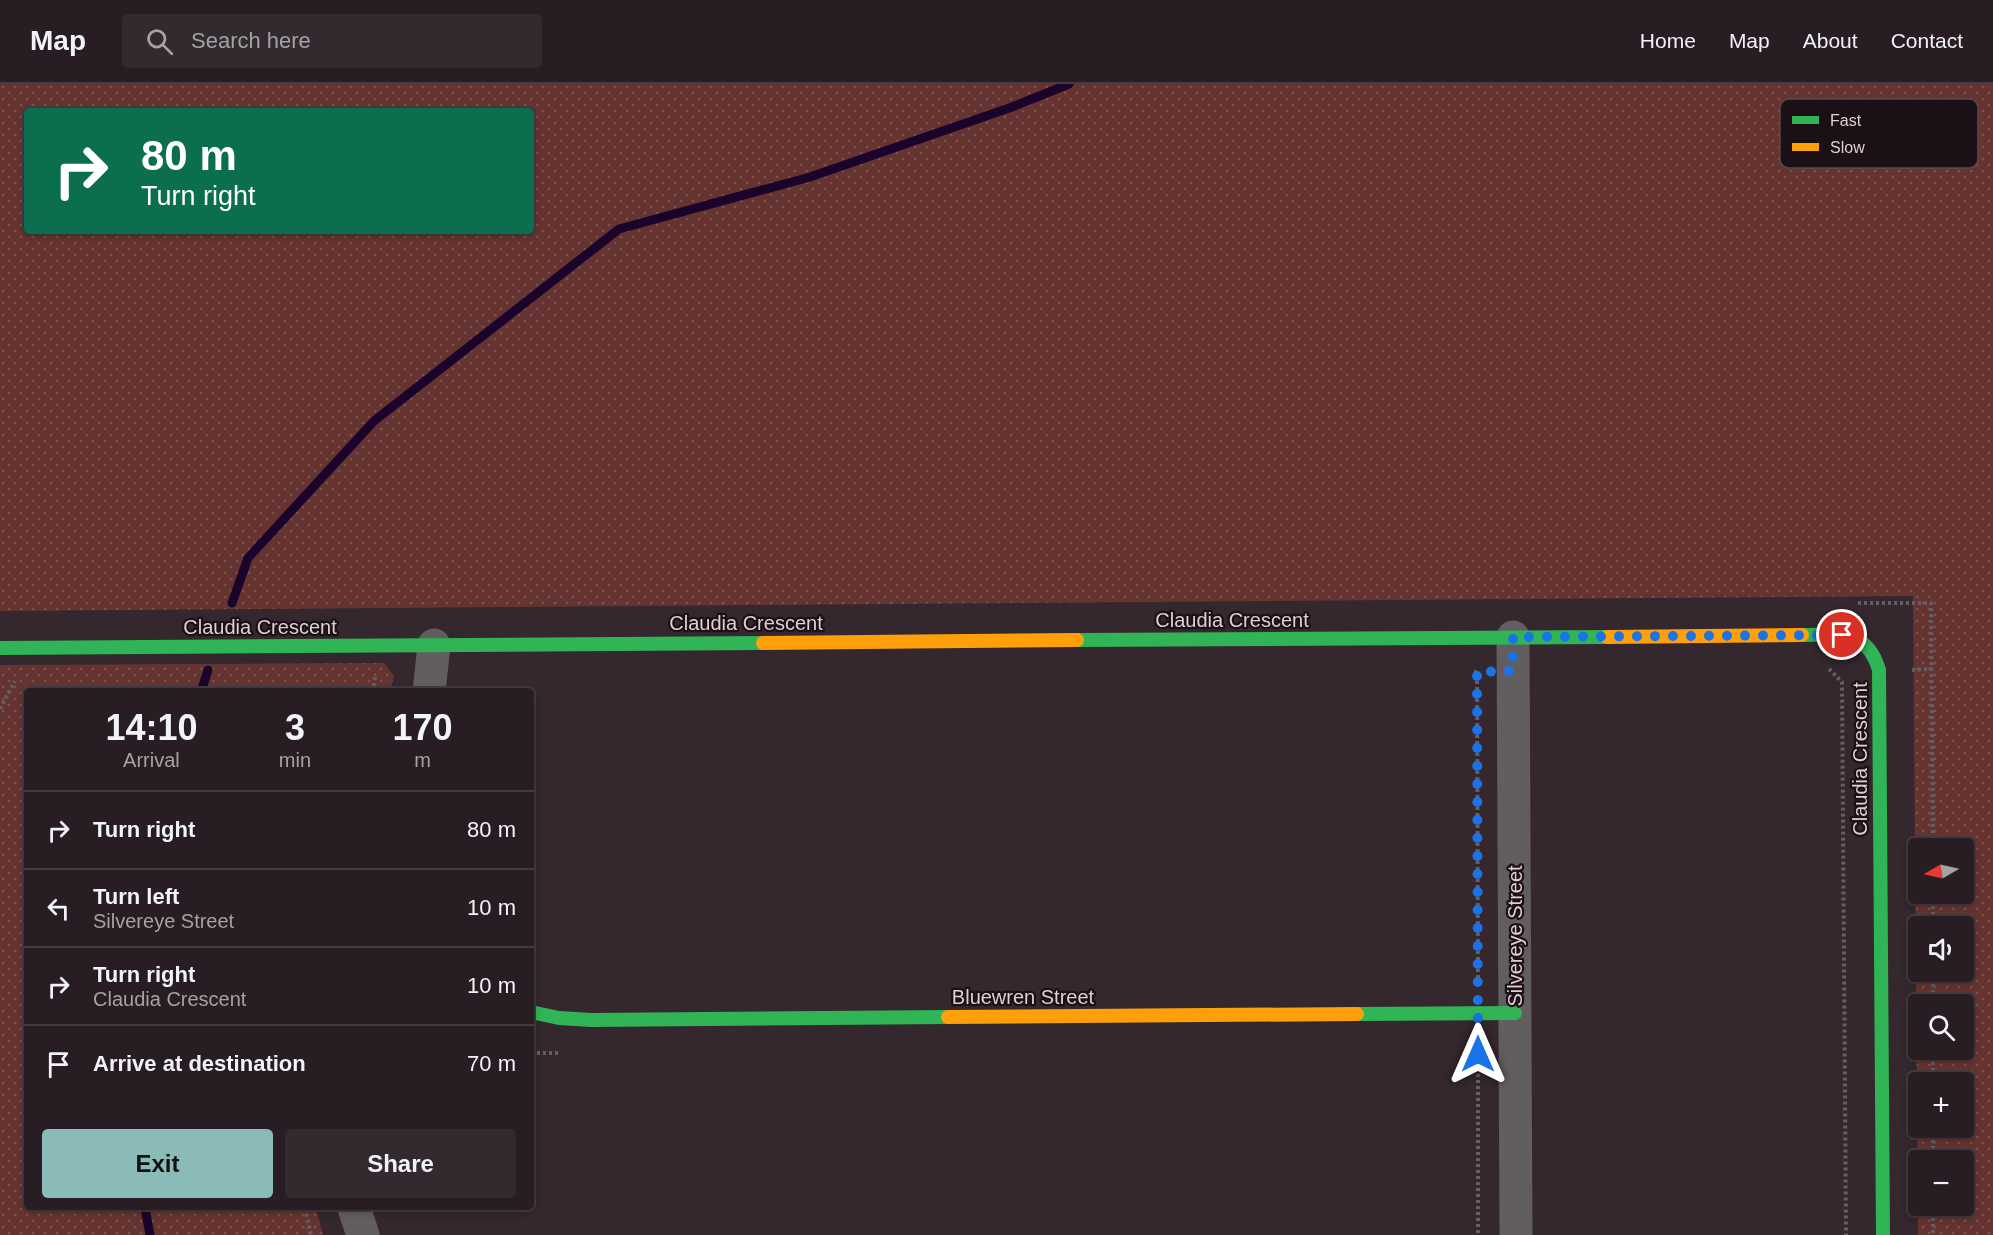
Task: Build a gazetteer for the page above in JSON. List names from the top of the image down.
{
  "streets": {
    "street": ["Claudia Crescent", "Silvereye Street", "Bluewren Street"]
  },
  "crossings": [
    ["Claudia Crescent", "Silvereye Street"],
    ["Silvereye Street", "Bluewren Street"]
  ],
  "legend": ["Fast", "Slow"],
  "north": "left",
  "page": {
    "header": "Map",
    "search": "Search here",
    "nav": [
      "Home",
      "Map",
      "About",
      "Contact"
    ],
    "turn": ["80 m", "Turn right"],
    "eta": [
      "14:10",
      "Arrival",
      "3",
      "min",
      "170",
      "m"
    ],
    "list": [
      {
        "name": "Turn right",
        "value": "80 m"
      },
      {
        "name": "Turn left",
        "note": "Silvereye Street",
        "value": "10 m"
      },
      {
        "name": "Turn right",
        "note": "Claudia Crescent",
        "value": "10 m"
      },
      {
        "name": "Arrive at destination",
        "value": "70 m"
      }
    ],
    "map_buttons": ["+", "−"],
    "buttons": ["Exit", "Share"]
  }
}
